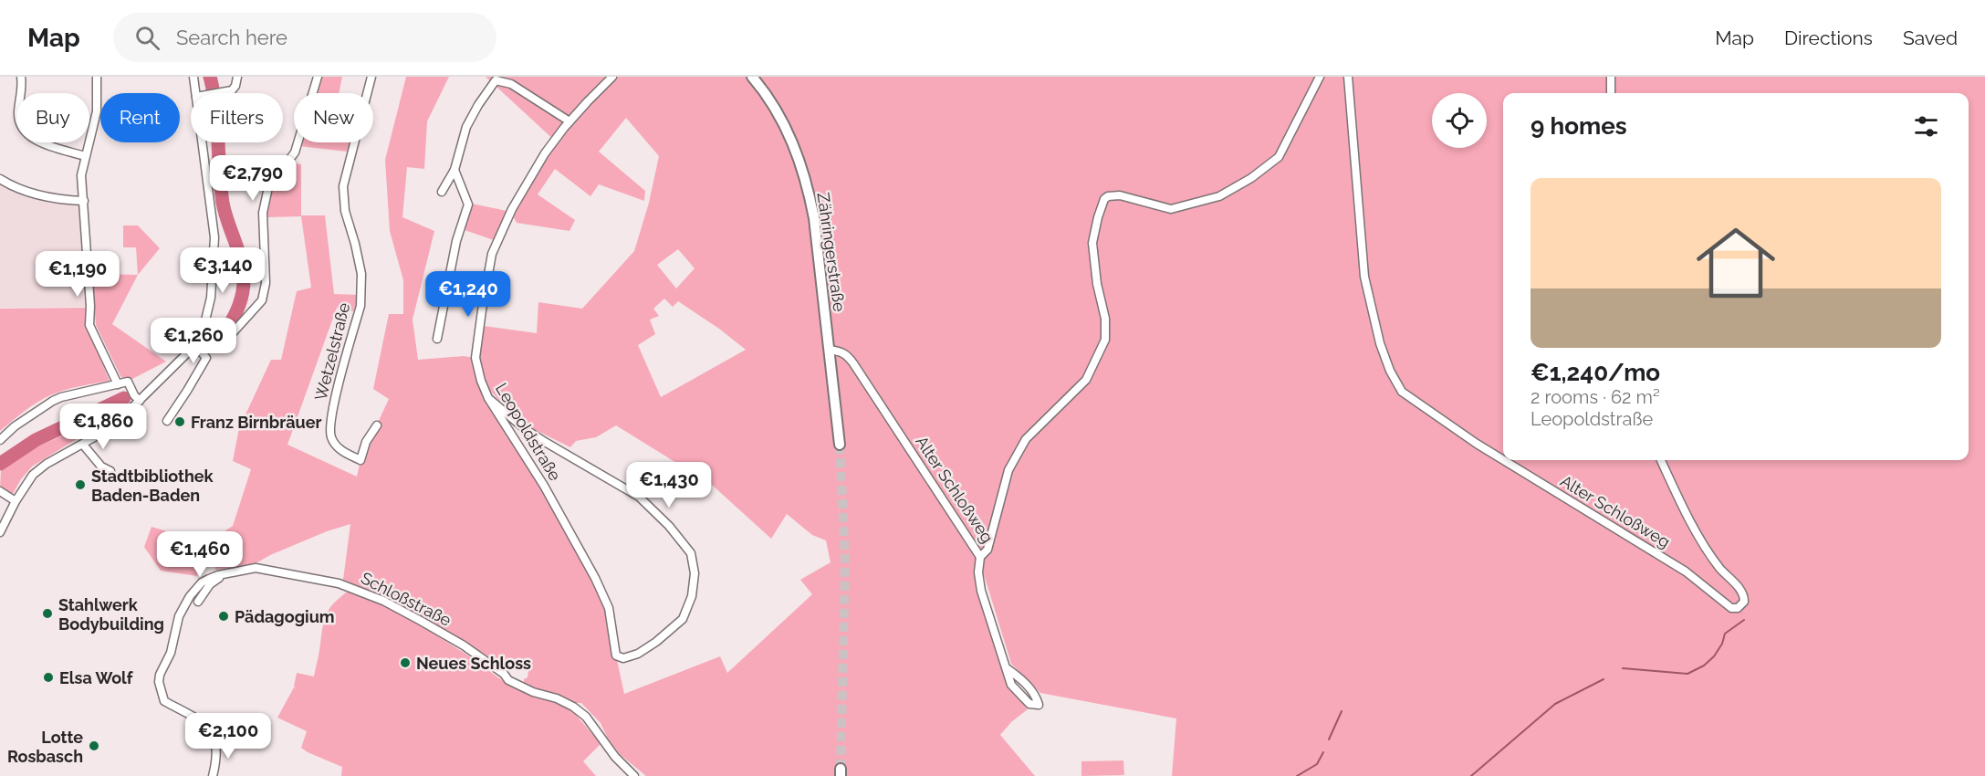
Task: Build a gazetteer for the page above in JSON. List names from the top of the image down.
{
  "streets": {
    "main road": ["Zähringerstraße"],
    "street": [
      "Wetzelstraße",
      "Leopoldstraße",
      "Alter Schloßweg",
      "Schloßstraße"
    ]
  },
  "crossings": [
    ["Zähringerstraße", "Alter Schloßweg"]
  ],
  "places": [
    "Franz Birnbräuer",
    "Stadtbibliothek Baden-Baden",
    "Stahlwerk Bodybuilding",
    "Pädagogium",
    "Neues Schloss",
    "Elsa Wolf",
    "Lotte Rosbasch"
  ],
  "page": {
    "header": "Map",
    "search": "Search here",
    "nav": ["Map", "Directions", "Saved"],
    "chip": [
      "Buy",
      "Rent",
      "Filters",
      "New"
    ],
    "heading": "9 homes",
    "price": [
      "€2,790",
      "€3,140",
      "€1,190",
      "€1,240",
      "€1,260",
      "€1,860",
      "€1,430",
      "€1,460",
      "€2,100"
    ],
    "list": [
      {
        "name": "€1,240/mo",
        "note": "2 rooms · 62 m² · Leopoldstraße"
      }
    ]
  }
}
